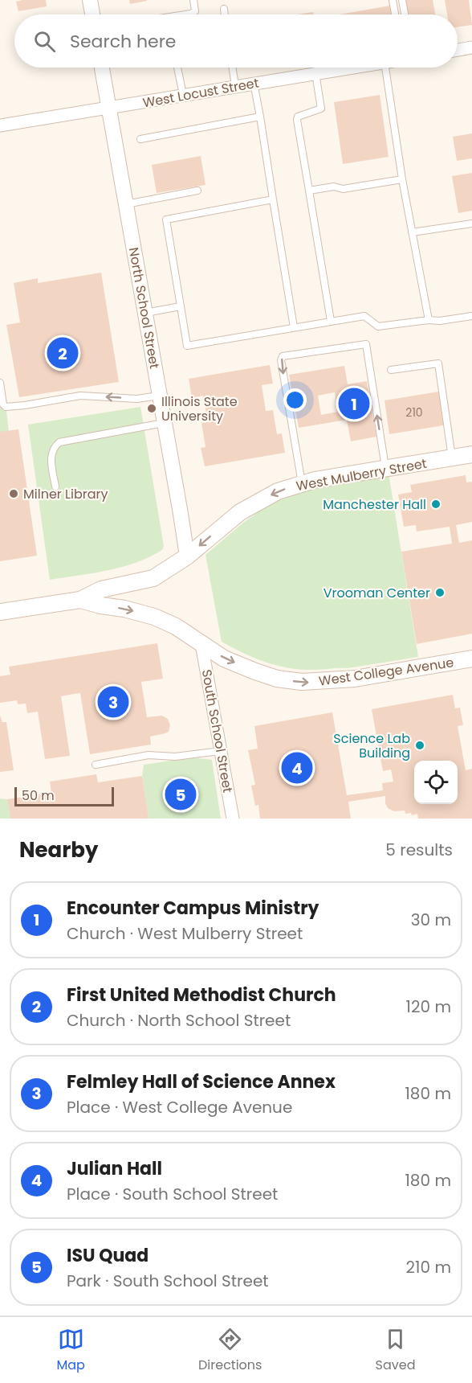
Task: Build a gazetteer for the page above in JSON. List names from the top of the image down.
{
  "streets": {
    "main road": ["West Mulberry Street", "West College Avenue"],
    "street": ["West Locust Street", "North School Street", "South School Street"]
  },
  "crossings": [
    ["West Locust Street", "North School Street"],
    ["North School Street", "West Mulberry Street"],
    ["West Mulberry Street", "West College Avenue"],
    ["West College Avenue", "South School Street"]
  ],
  "one_way": ["West College Avenue"],
  "places": [
    "Illinois State University",
    "Milner Library",
    "Manchester Hall",
    "Vrooman Center",
    "Science Lab Building"
  ],
  "house_numbers": ["210"],
  "scale_bar": "50 m",
  "page": {
    "search": "Search here",
    "pins": [
      "2",
      "1",
      "3",
      "4",
      "5"
    ],
    "scale": "50 m",
    "heading": ["Nearby", "5 results"],
    "list": [
      {
        "mark": "1",
        "name": "Encounter Campus Ministry",
        "note": "Church · West Mulberry Street",
        "value": "30 m"
      },
      {
        "mark": "2",
        "name": "First United Methodist Church",
        "note": "Church · North School Street",
        "value": "120 m"
      },
      {
        "mark": "3",
        "name": "Felmley Hall of Science Annex",
        "note": "Place · West College Avenue",
        "value": "180 m"
      },
      {
        "mark": "4",
        "name": "Julian Hall",
        "note": "Place · South School Street",
        "value": "180 m"
      },
      {
        "mark": "5",
        "name": "ISU Quad",
        "note": "Park · South School Street",
        "value": "210 m"
      }
    ],
    "nav": ["Map", "Directions", "Saved"]
  }
}
